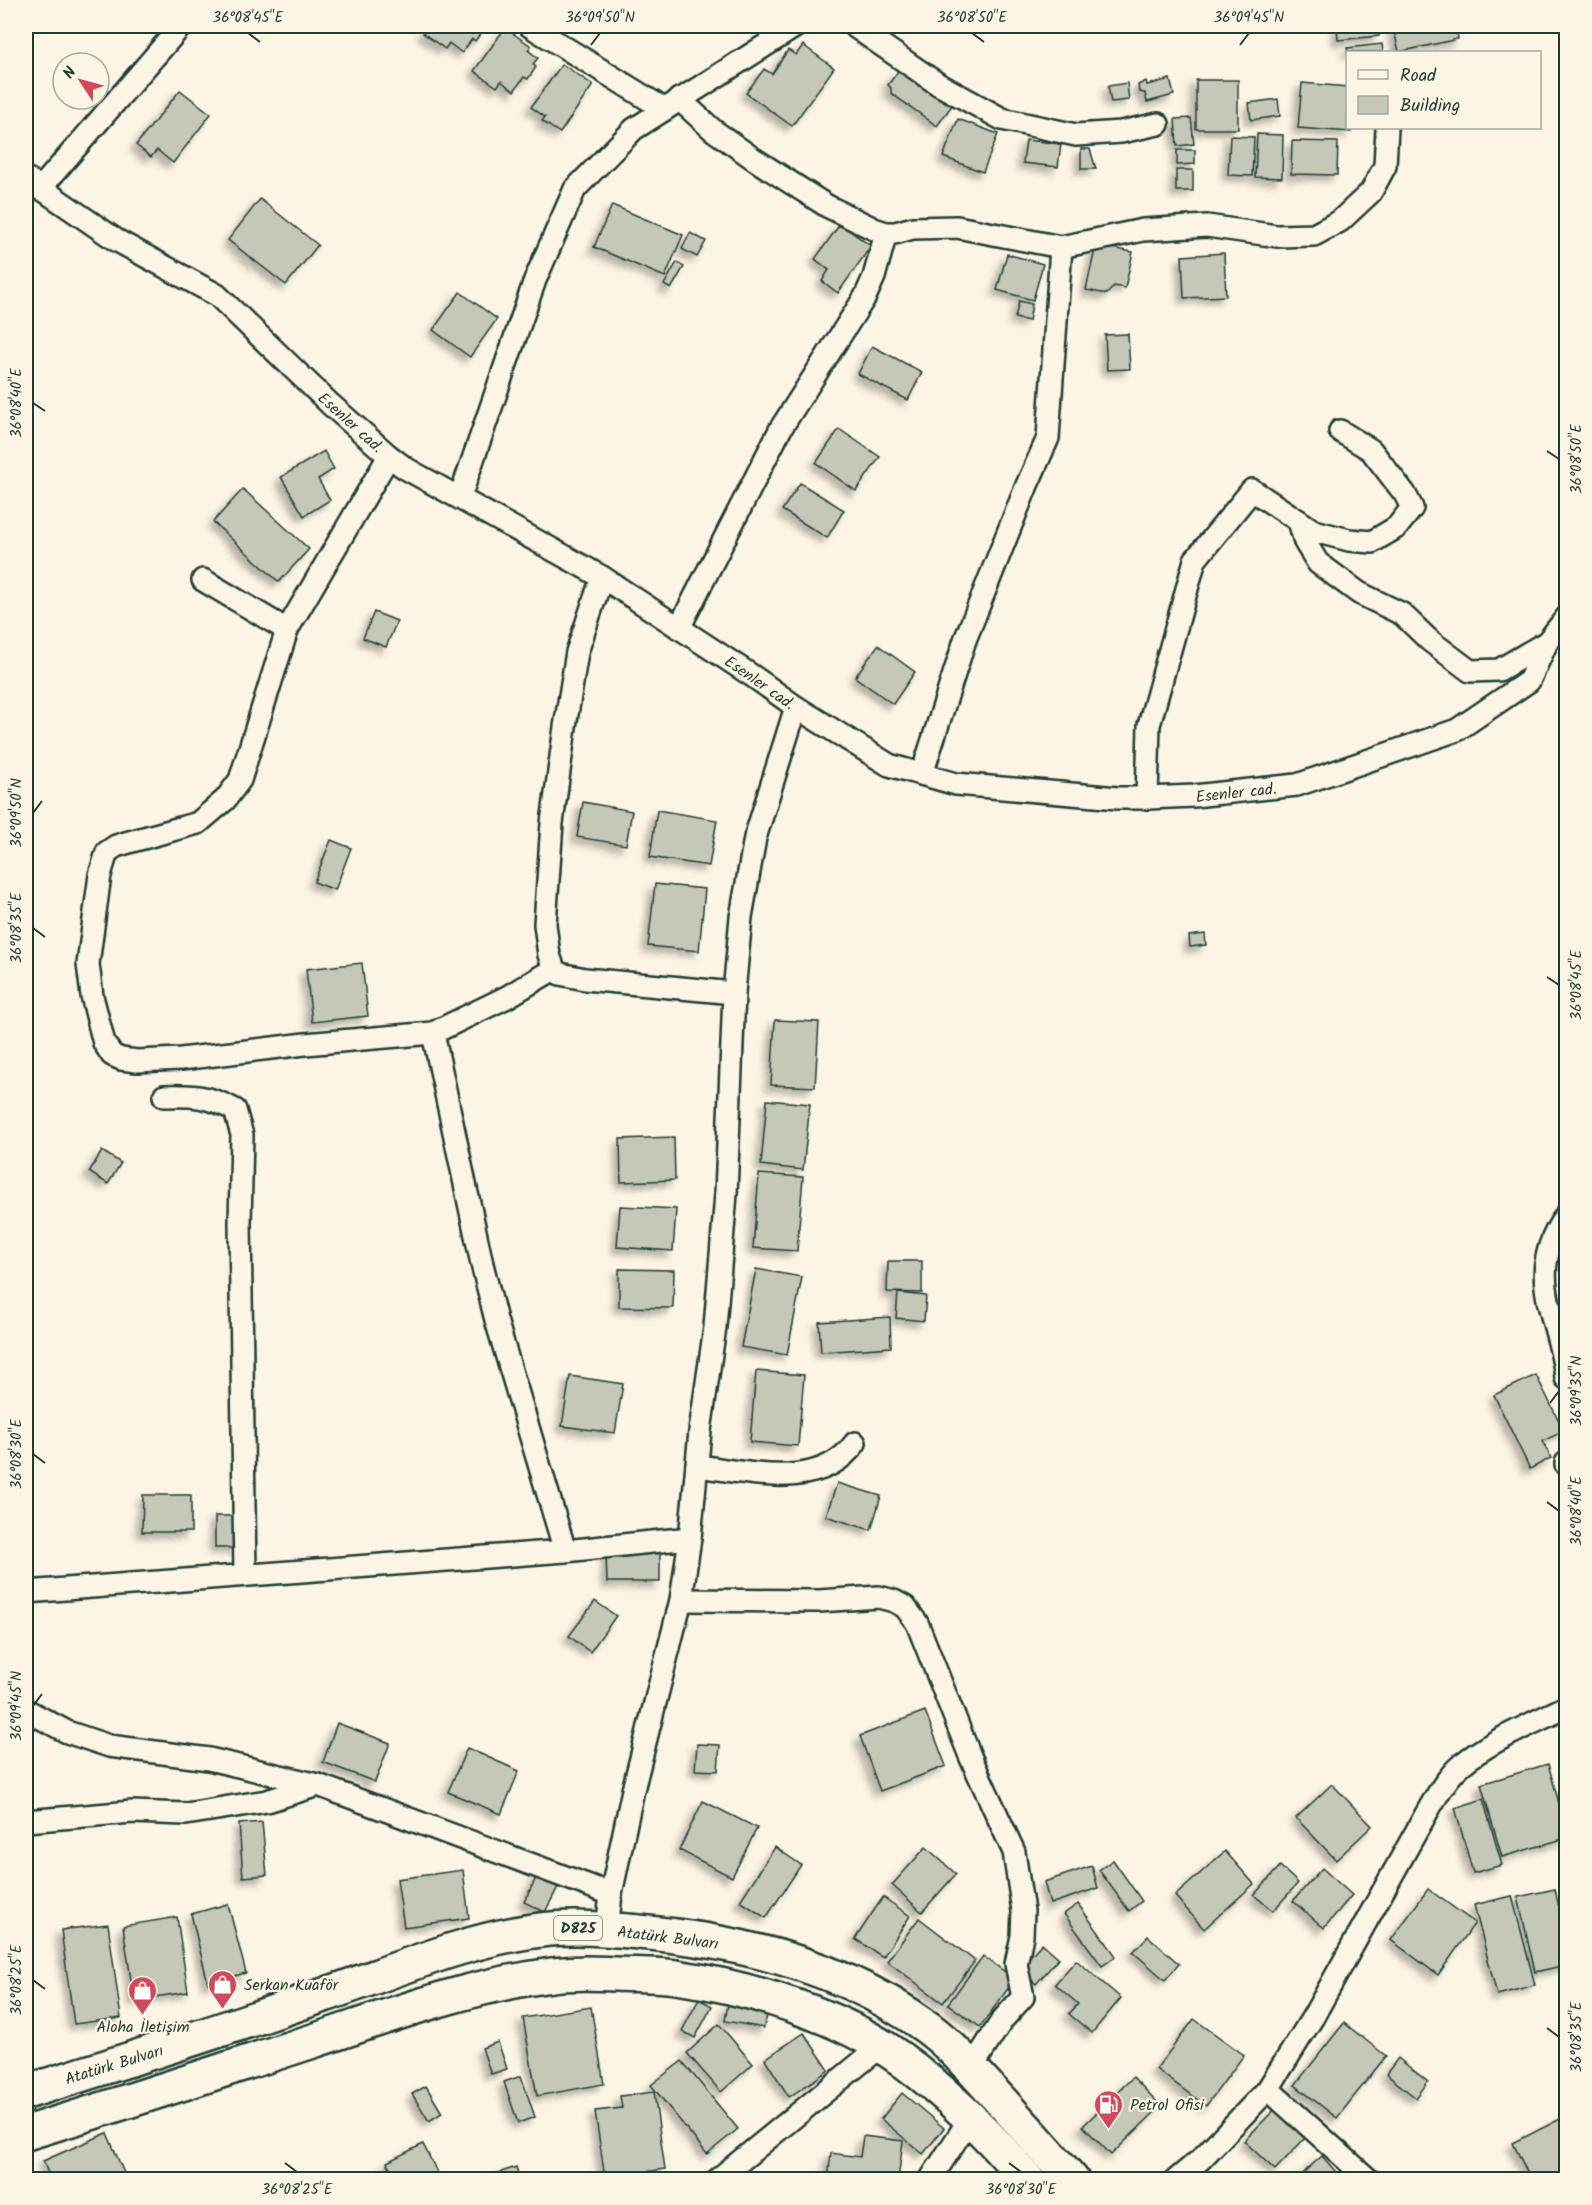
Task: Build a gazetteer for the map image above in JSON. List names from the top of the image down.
{
  "streets": {
    "highway": ["D825", "Atatürk Bulvarı"],
    "street": ["Esenler cad."]
  },
  "places": {
    "shop": ["Serkan Kuaför", "Aloha İletişim"],
    "fuel station": ["Petrol Ofisi"]
  },
  "legend": ["Road", "Building"],
  "north": "top left",
  "coordinates": [
    "36°08'45\"E",
    "36°09'50\"N",
    "36°08'50\"E",
    "36°09'45\"N",
    "36°08'40\"E",
    "36°08'35\"E",
    "36°09'35\"N",
    "36°08'30\"E",
    "36°08'25\"E"
  ]
}
